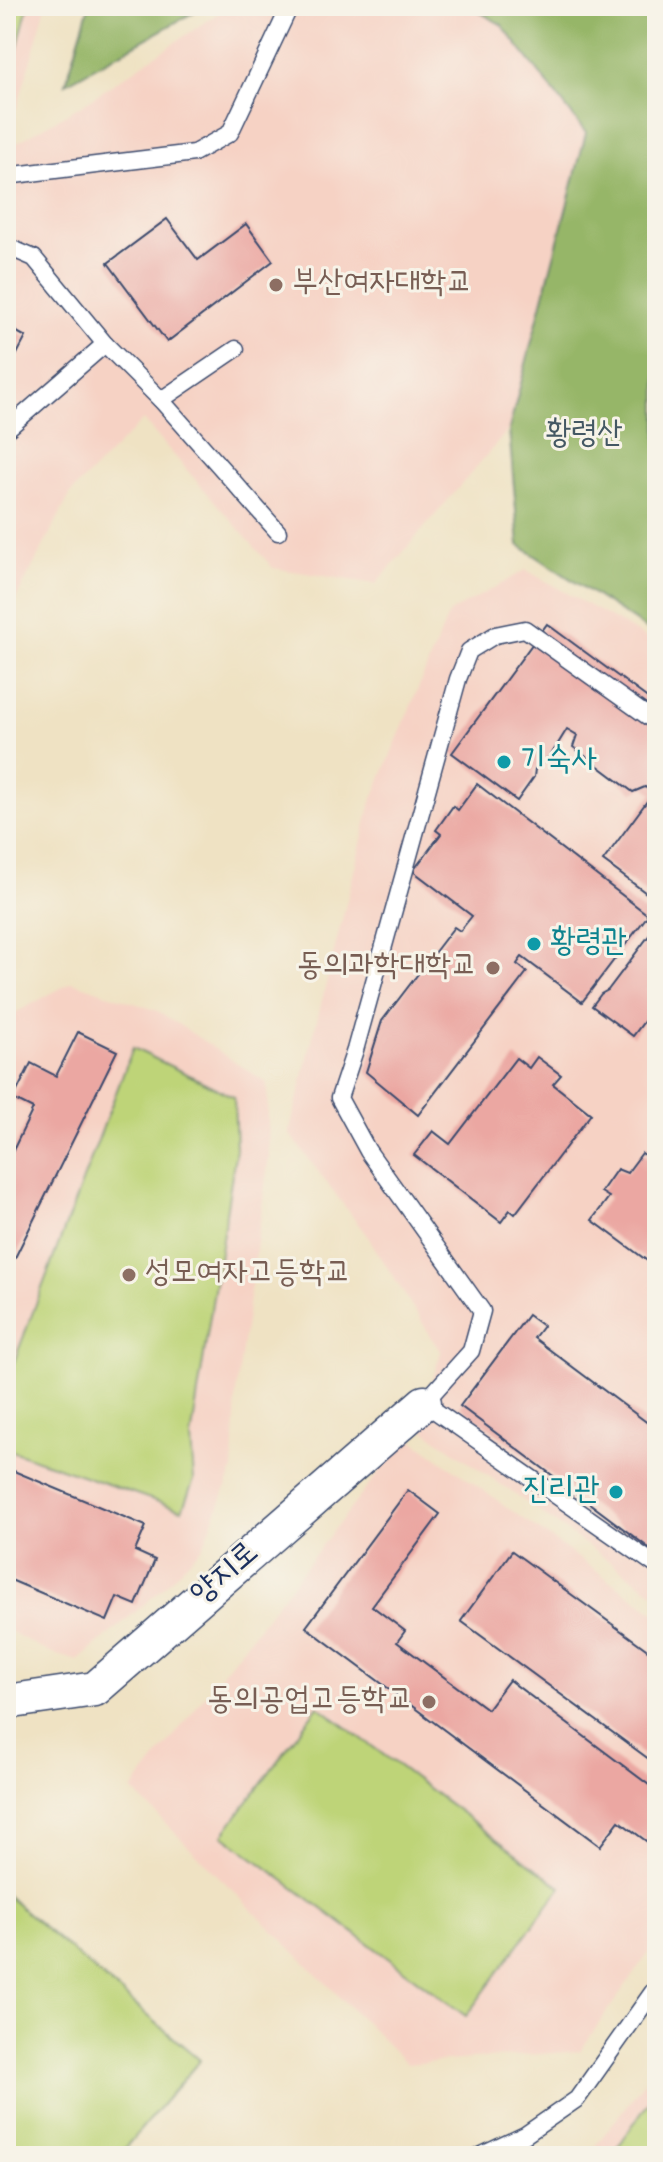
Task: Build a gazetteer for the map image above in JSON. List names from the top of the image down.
{
  "streets": {
    "street": ["양지로"]
  },
  "parks": ["황령산"],
  "places": [
    "부산여자대학교",
    "기숙사",
    "황령관",
    "동의과학대학교",
    "성모여자고등학교",
    "진리관",
    "동의공업고등학교"
  ]
}
